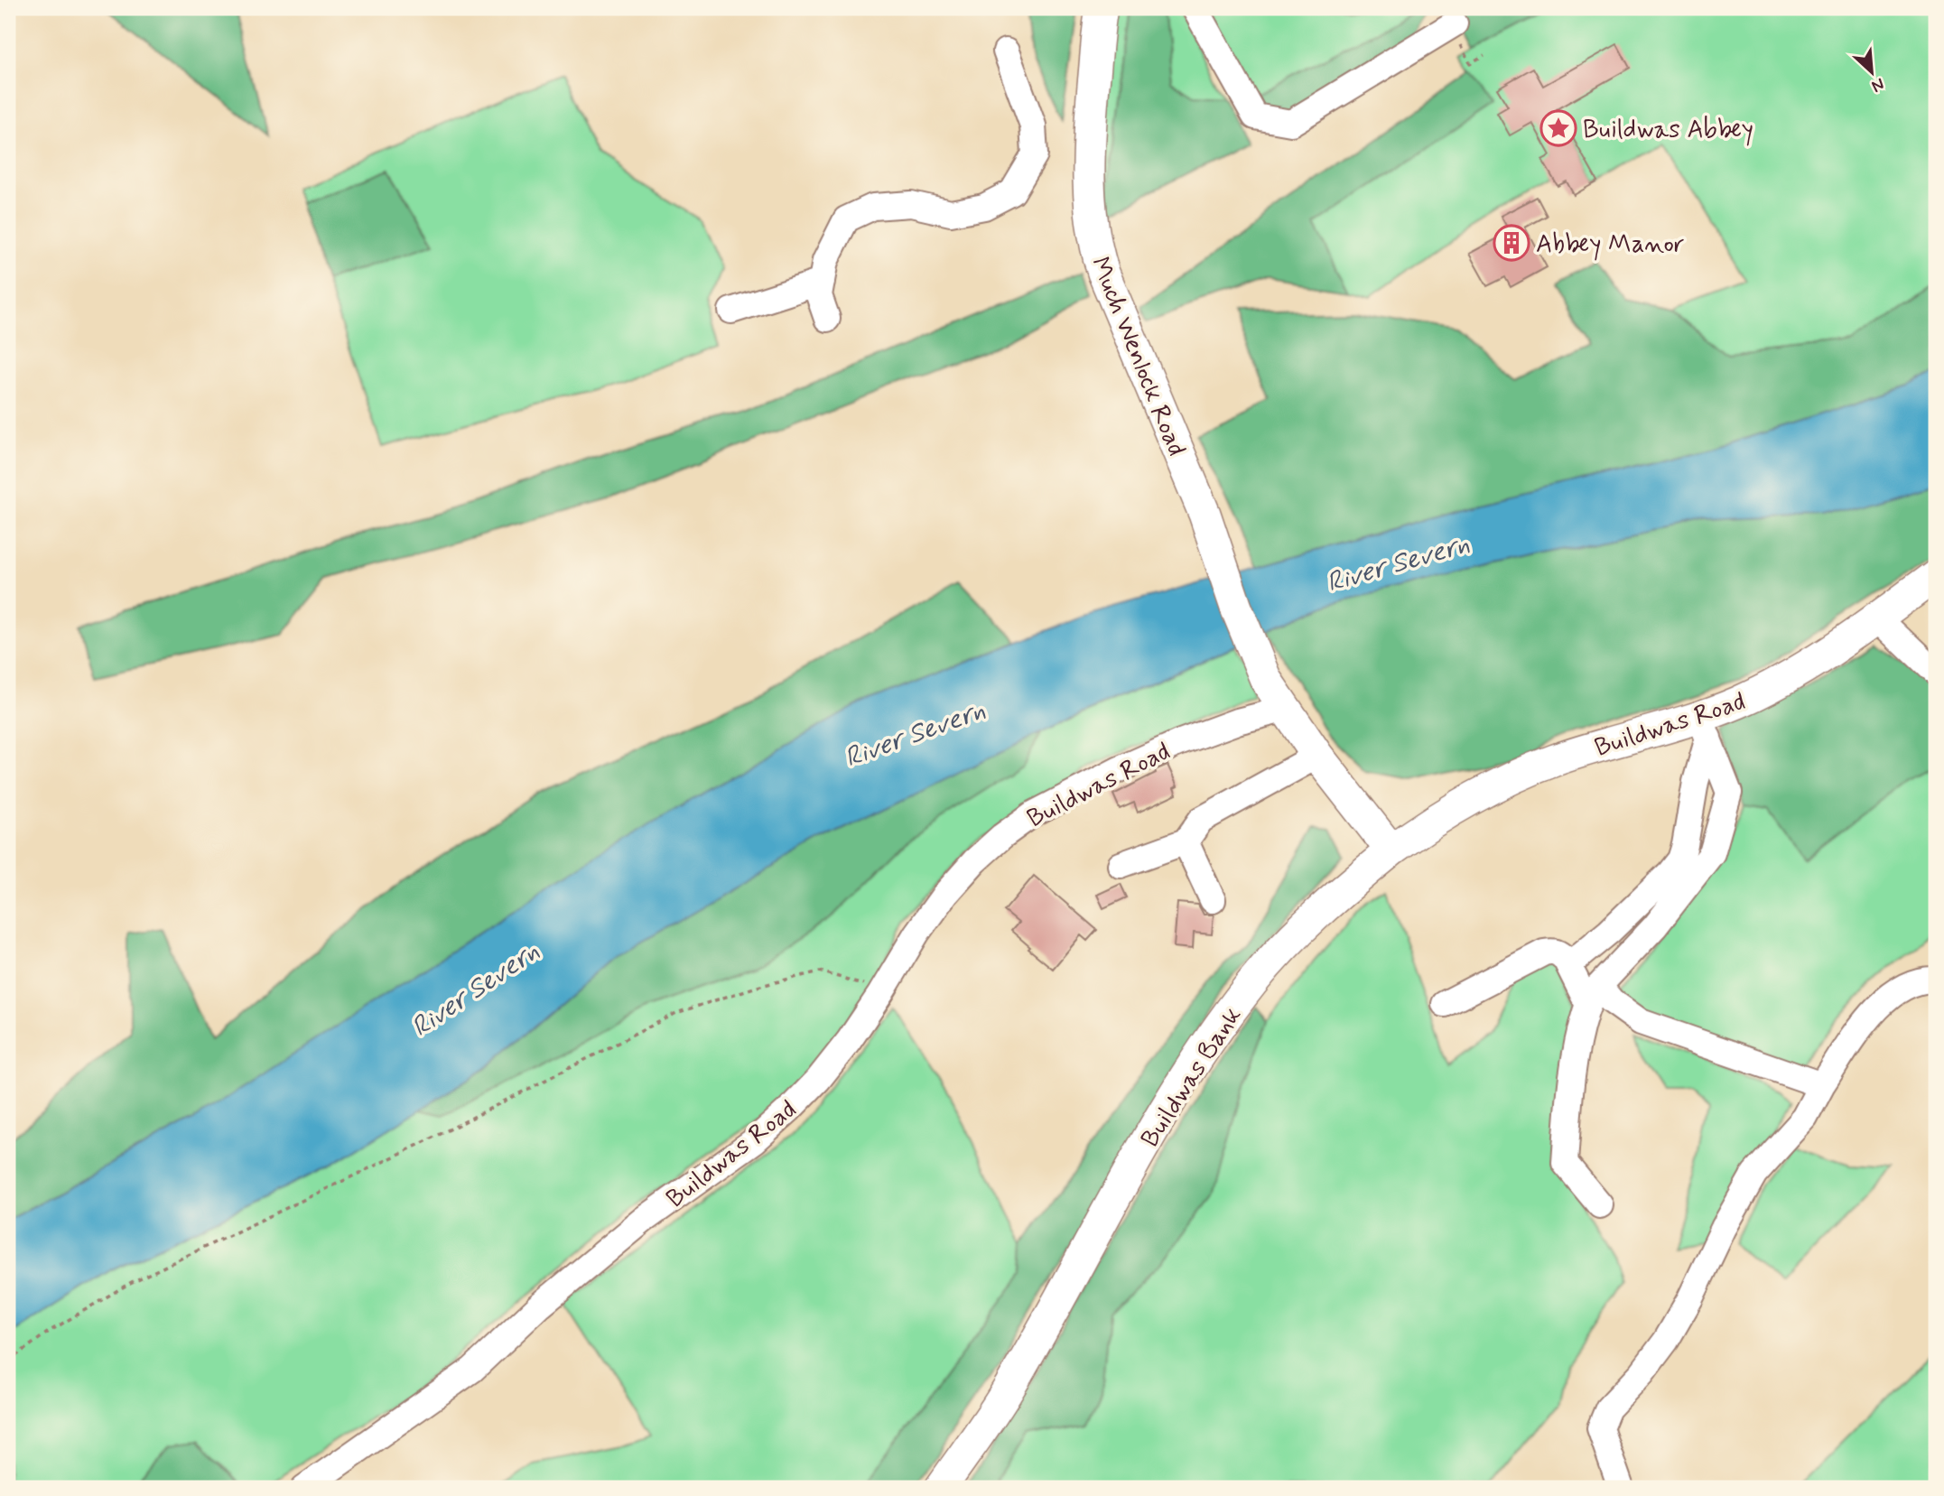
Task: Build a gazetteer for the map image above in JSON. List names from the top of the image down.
{
  "streets": {
    "main road": ["Much Wenlock Road", "Buildwas Road", "Buildwas Bank"]
  },
  "crossings": [
    ["Much Wenlock Road", "Buildwas Road"],
    ["Buildwas Road", "Buildwas Bank"]
  ],
  "water": ["River Severn"],
  "places": {
    "place": ["Buildwas Abbey"],
    "building": ["Abbey Manor"]
  },
  "north": "bottom right"
}
